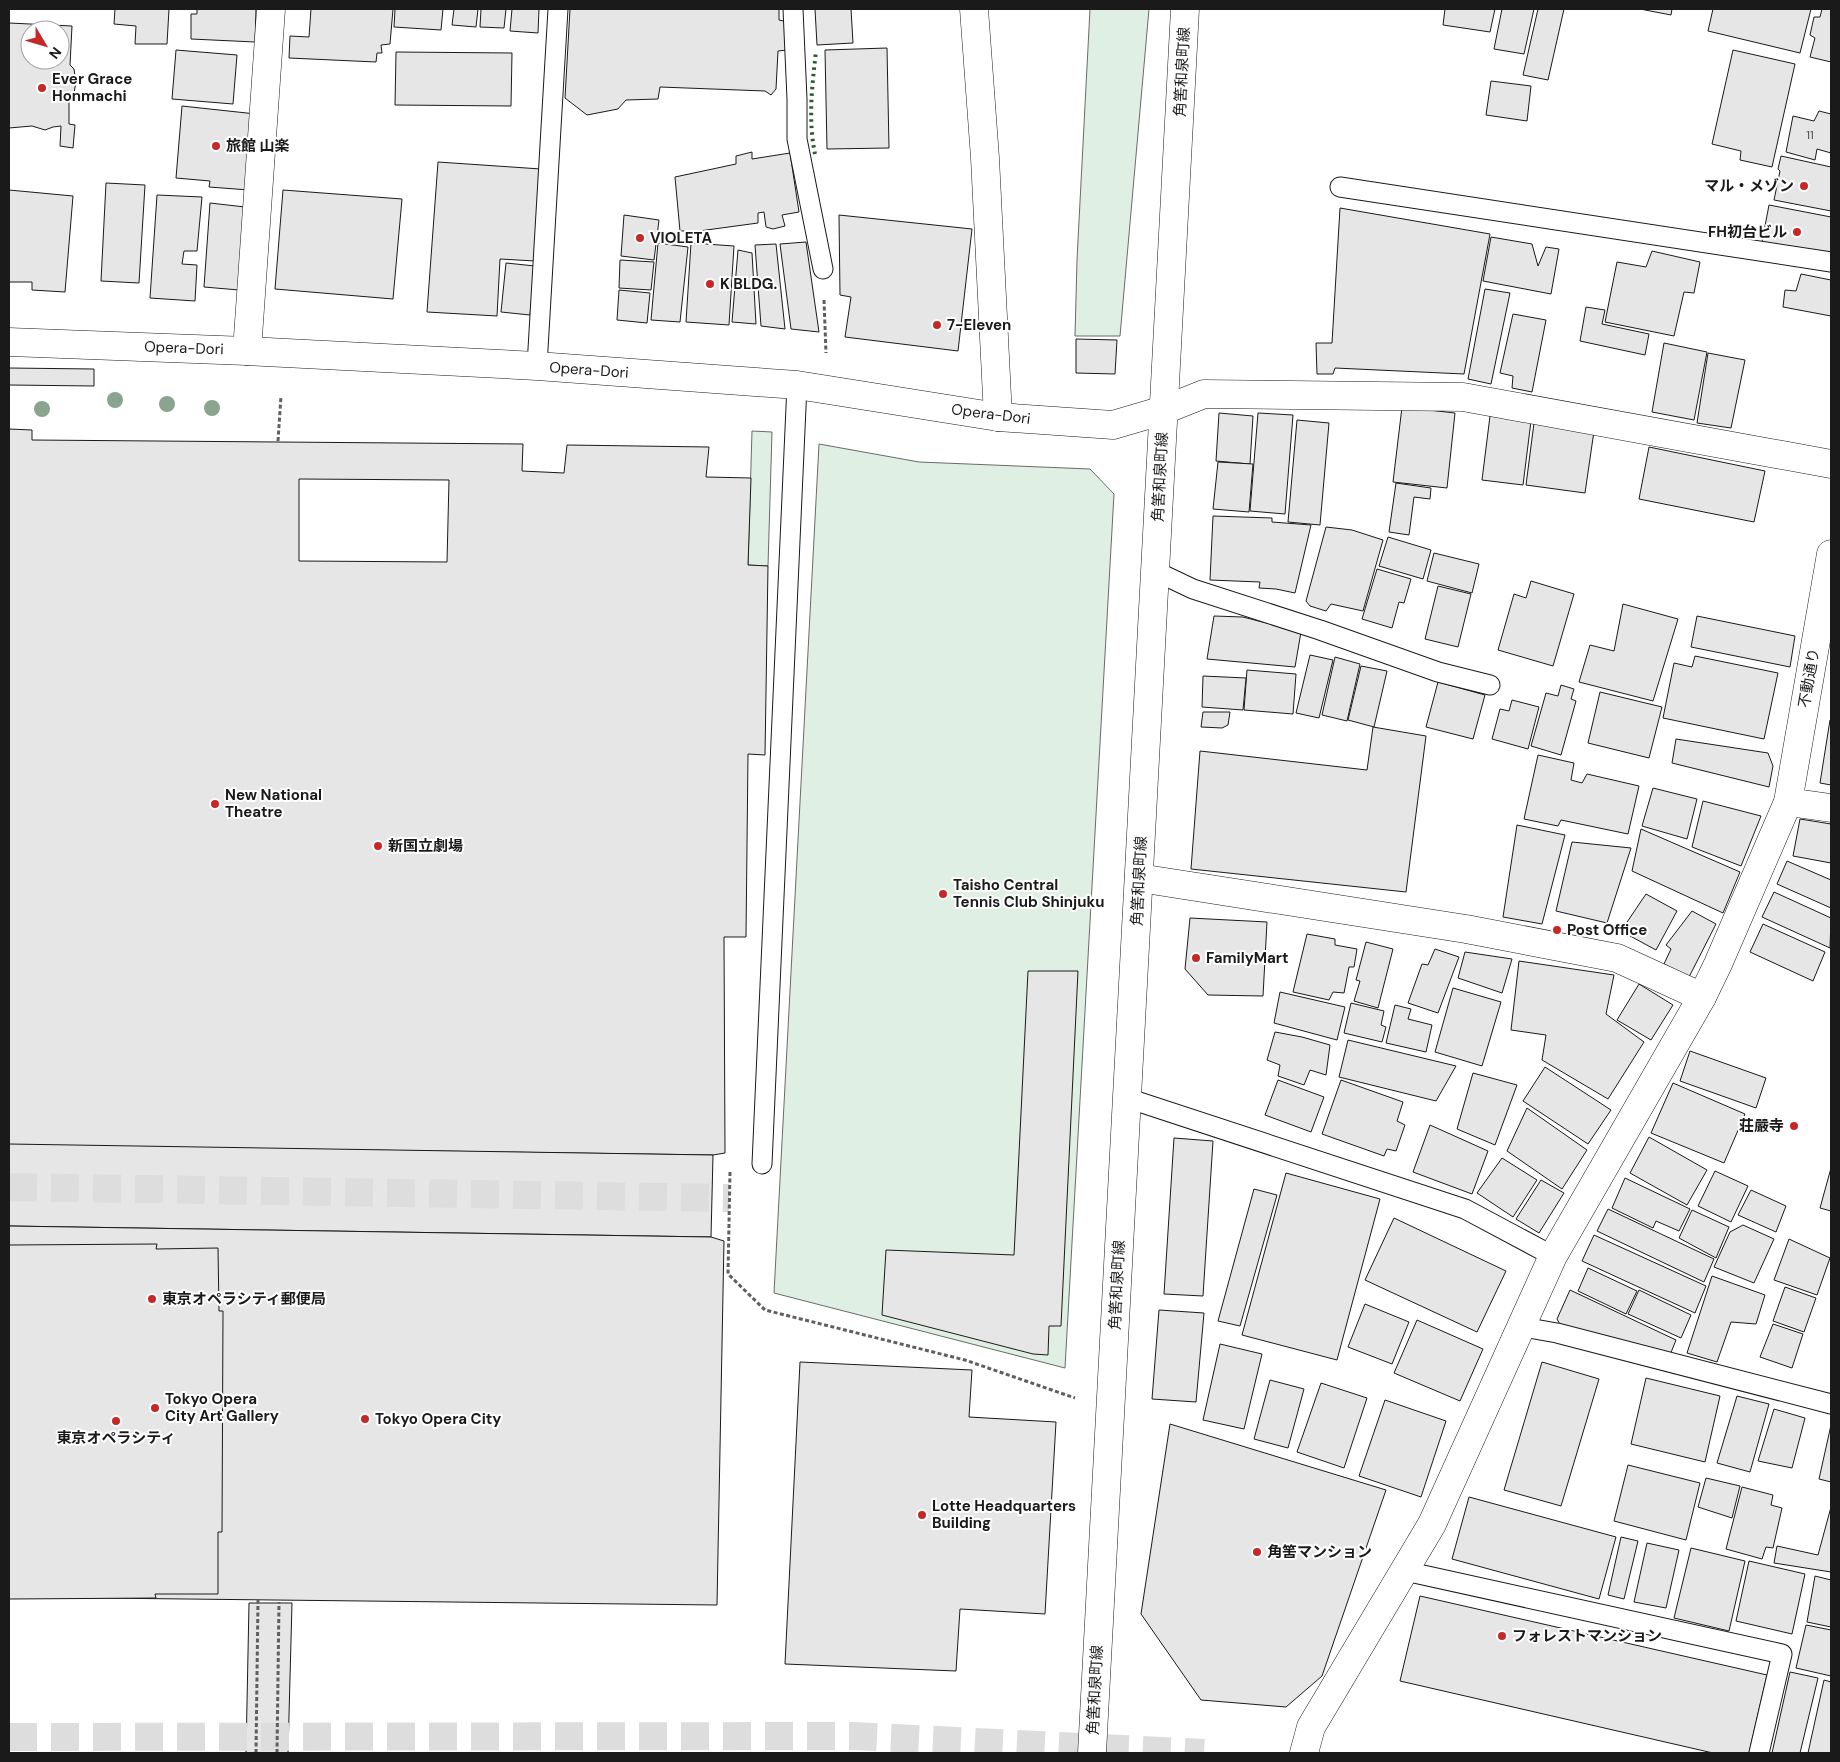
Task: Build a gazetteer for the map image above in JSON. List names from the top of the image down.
{
  "streets": {
    "street": ["角筈和泉町線", "Opera-Dori", "不動通り"]
  },
  "crossings": [
    ["角筈和泉町線", "Opera-Dori"]
  ],
  "places": [
    "Ever Grace Honmachi",
    "旅館 山楽",
    "マル・メゾン",
    "FH初台ビル",
    "VIOLETA",
    "K BLDG.",
    "7-Eleven",
    "New National Theatre",
    "新国立劇場",
    "Taisho Central Tennis Club Shinjuku",
    "Post Office",
    "FamilyMart",
    "荘嚴寺",
    "東京オペラシティ郵便局",
    "Tokyo Opera City Art Gallery",
    "Tokyo Opera City",
    "東京オペラシティ",
    "Lotte Headquarters Building",
    "角筈マンション",
    "フォレストマンション"
  ],
  "house_numbers": ["11"],
  "north": "bottom right"
}
